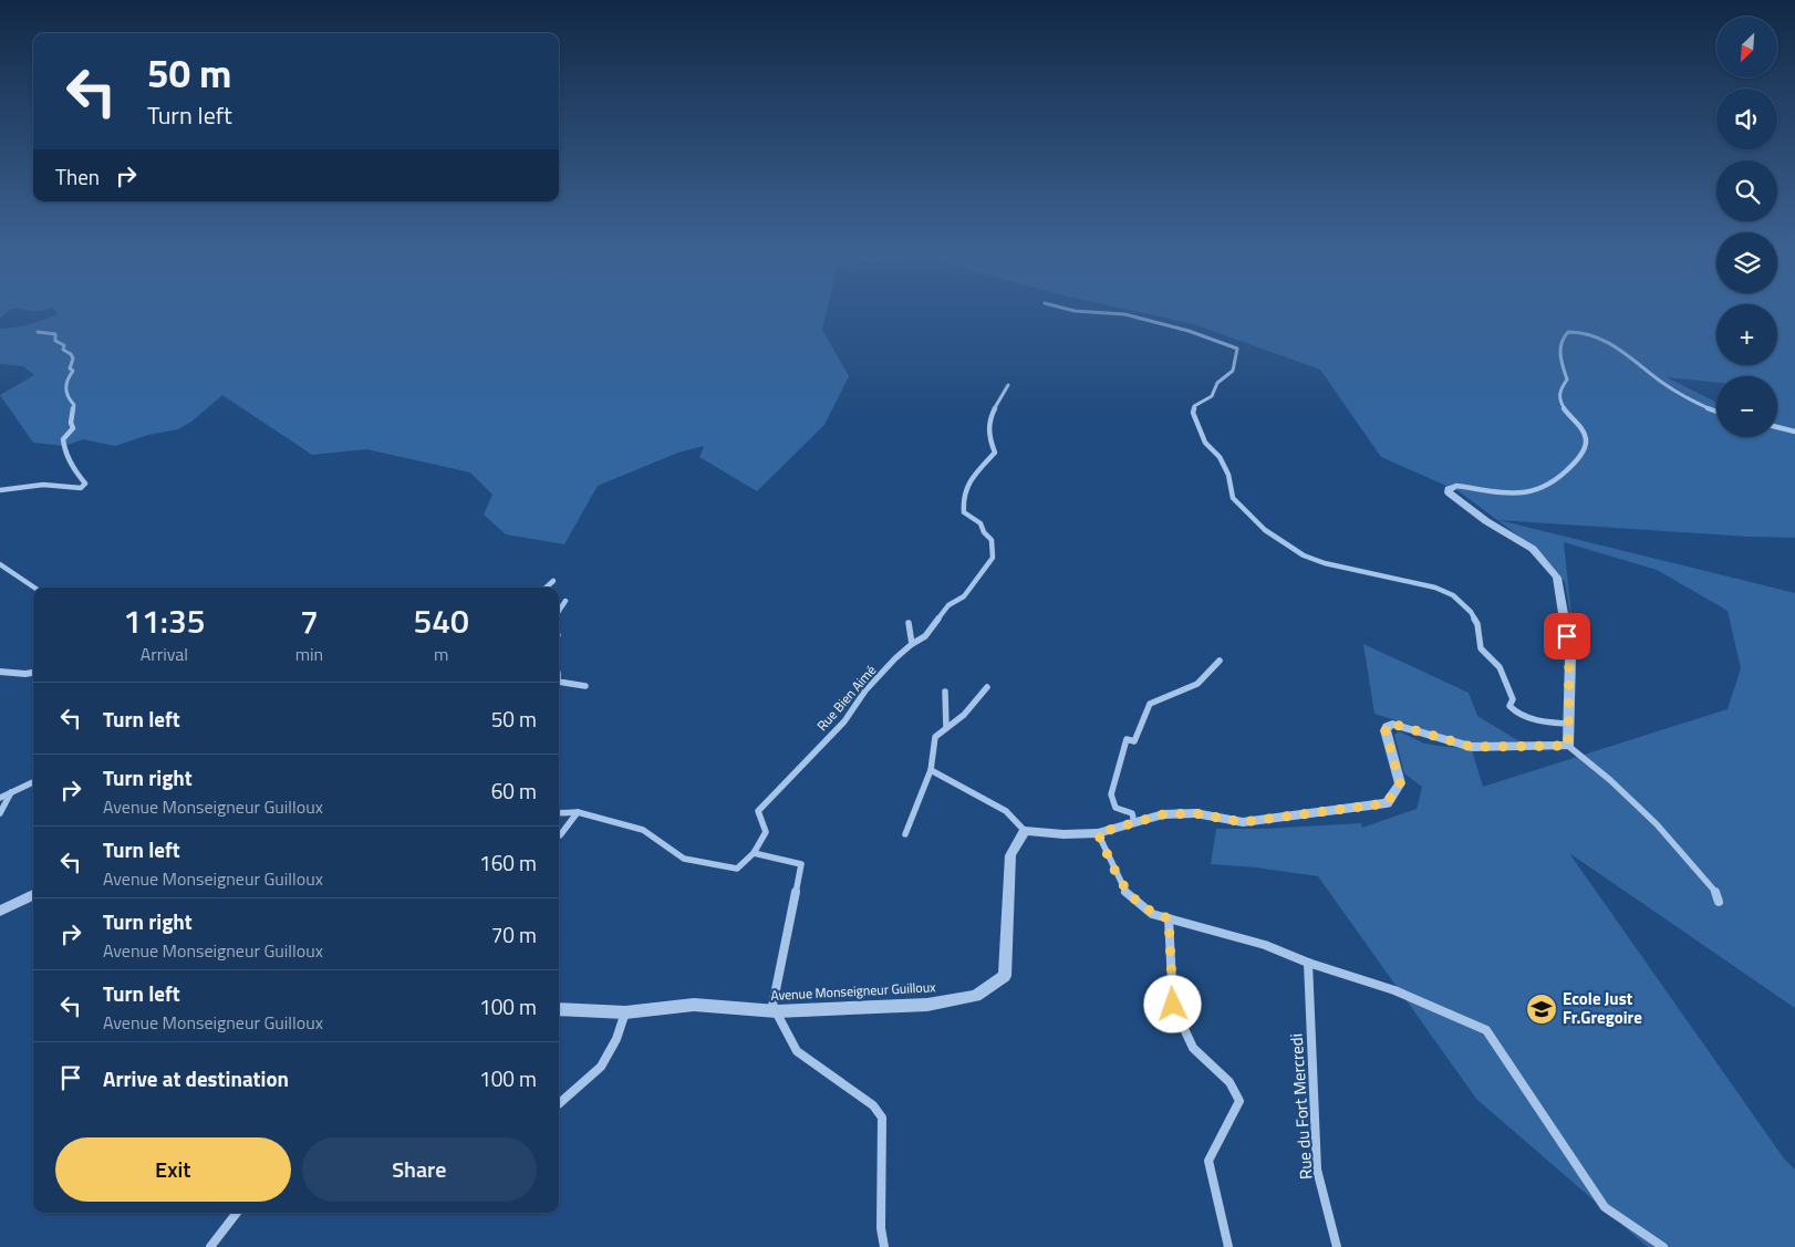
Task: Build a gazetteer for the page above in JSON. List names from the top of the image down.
{
  "streets": {
    "street": ["Rue Bien Aimé", "Avenue Monseigneur Guilloux", "Rue du Fort Mercredi"]
  },
  "places": {
    "school or university": ["Ecole Just Fr.Gregoire"]
  },
  "north": "bottom left",
  "page": {
    "map_buttons": ["+", "−"],
    "turn": ["50 m", "Turn left"],
    "then": "Then",
    "eta": [
      "11:35",
      "Arrival",
      "7",
      "min",
      "540",
      "m"
    ],
    "list": [
      {
        "name": "Turn left",
        "value": "50 m"
      },
      {
        "name": "Turn right",
        "note": "Avenue Monseigneur Guilloux",
        "value": "60 m"
      },
      {
        "name": "Turn left",
        "note": "Avenue Monseigneur Guilloux",
        "value": "160 m"
      },
      {
        "name": "Turn right",
        "note": "Avenue Monseigneur Guilloux",
        "value": "70 m"
      },
      {
        "name": "Turn left",
        "note": "Avenue Monseigneur Guilloux",
        "value": "100 m"
      },
      {
        "name": "Arrive at destination",
        "value": "100 m"
      }
    ],
    "buttons": ["Exit", "Share"]
  }
}
